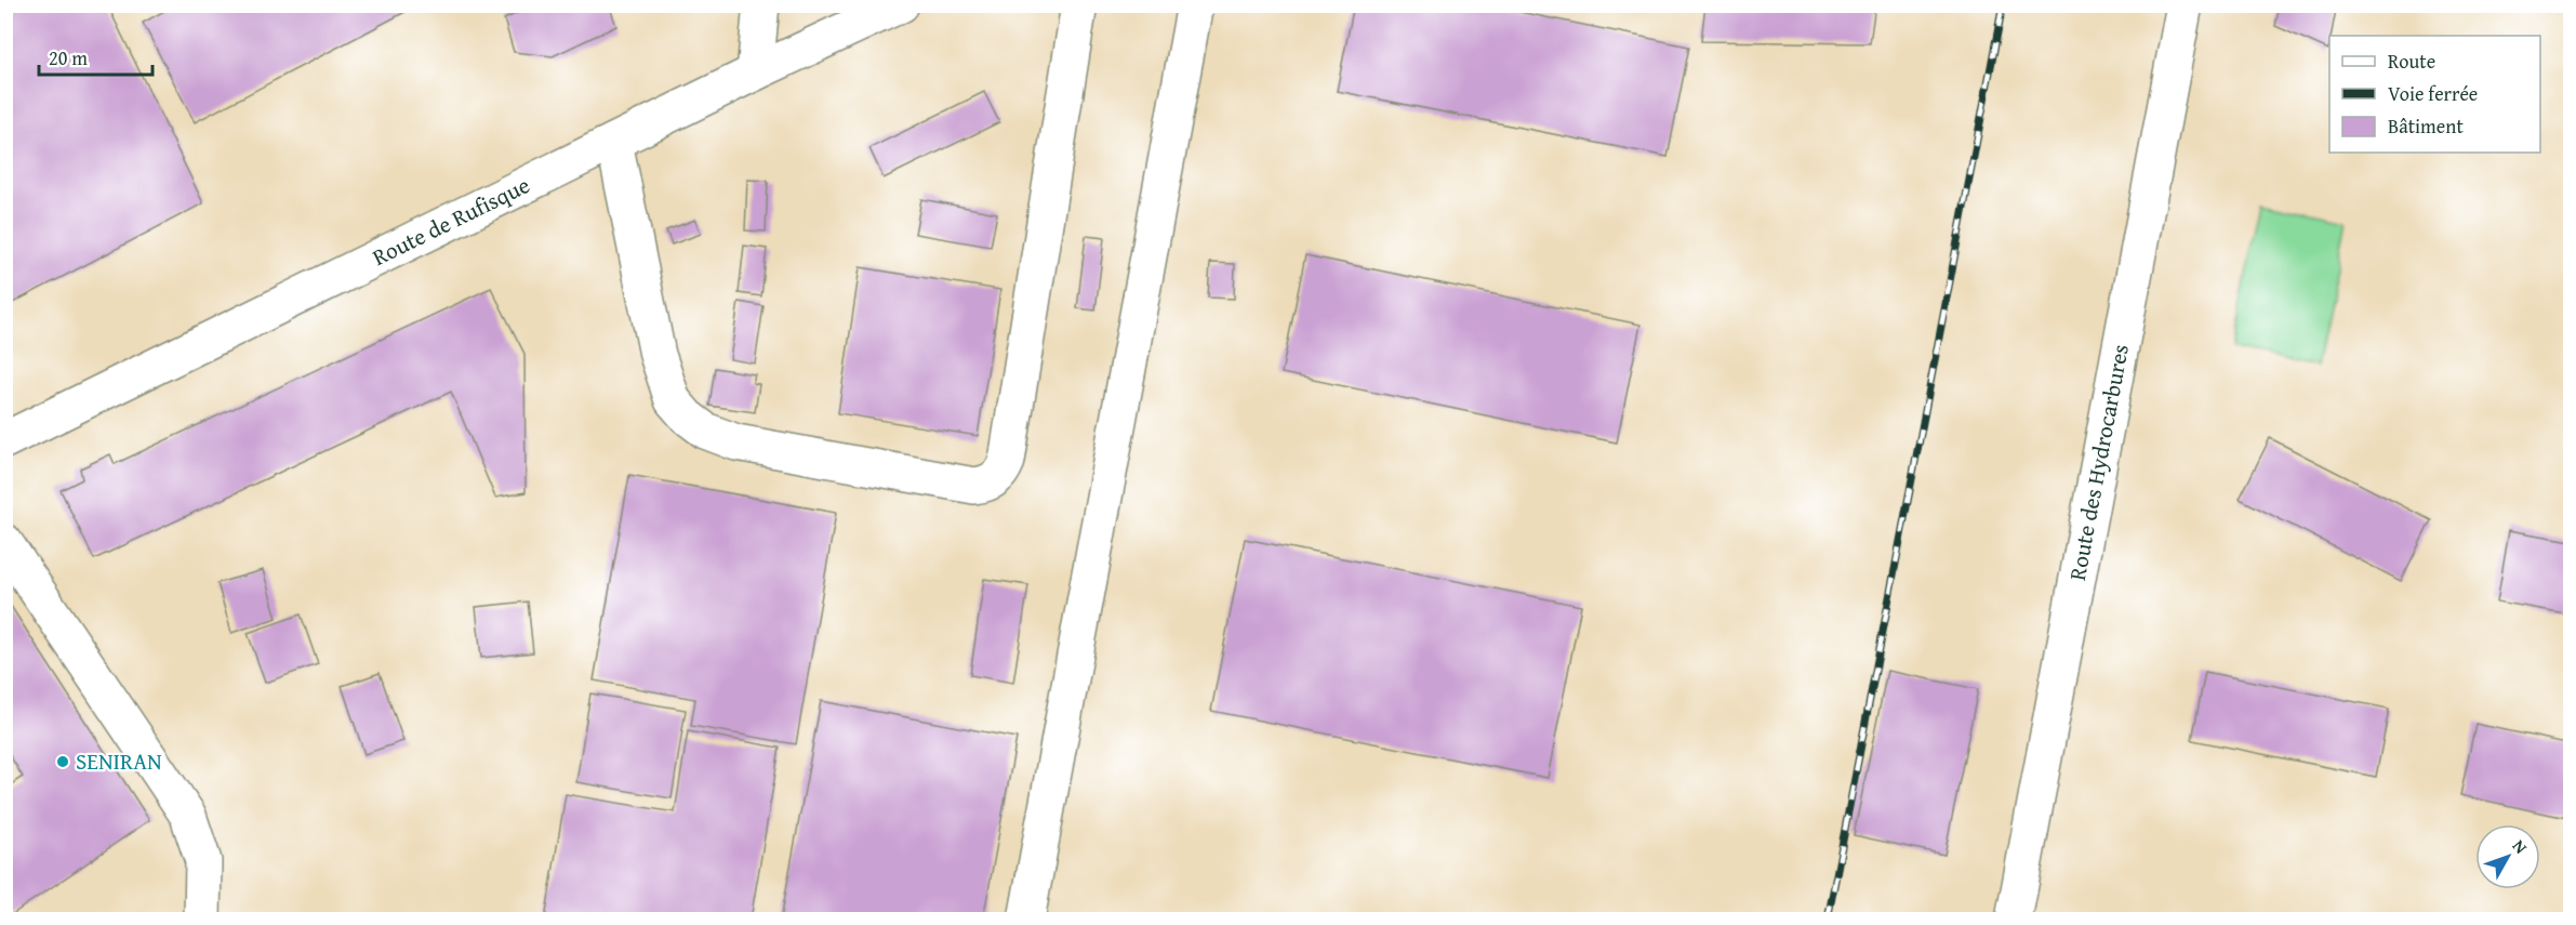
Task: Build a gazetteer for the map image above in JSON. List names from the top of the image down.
{
  "streets": {
    "main road": ["Route de Rufisque", "Route des Hydrocarbures"]
  },
  "places": ["SENIRAN"],
  "legend": ["Route", "Voie ferrée", "Bâtiment"],
  "scale_bar": "20 m",
  "north": "top right"
}
